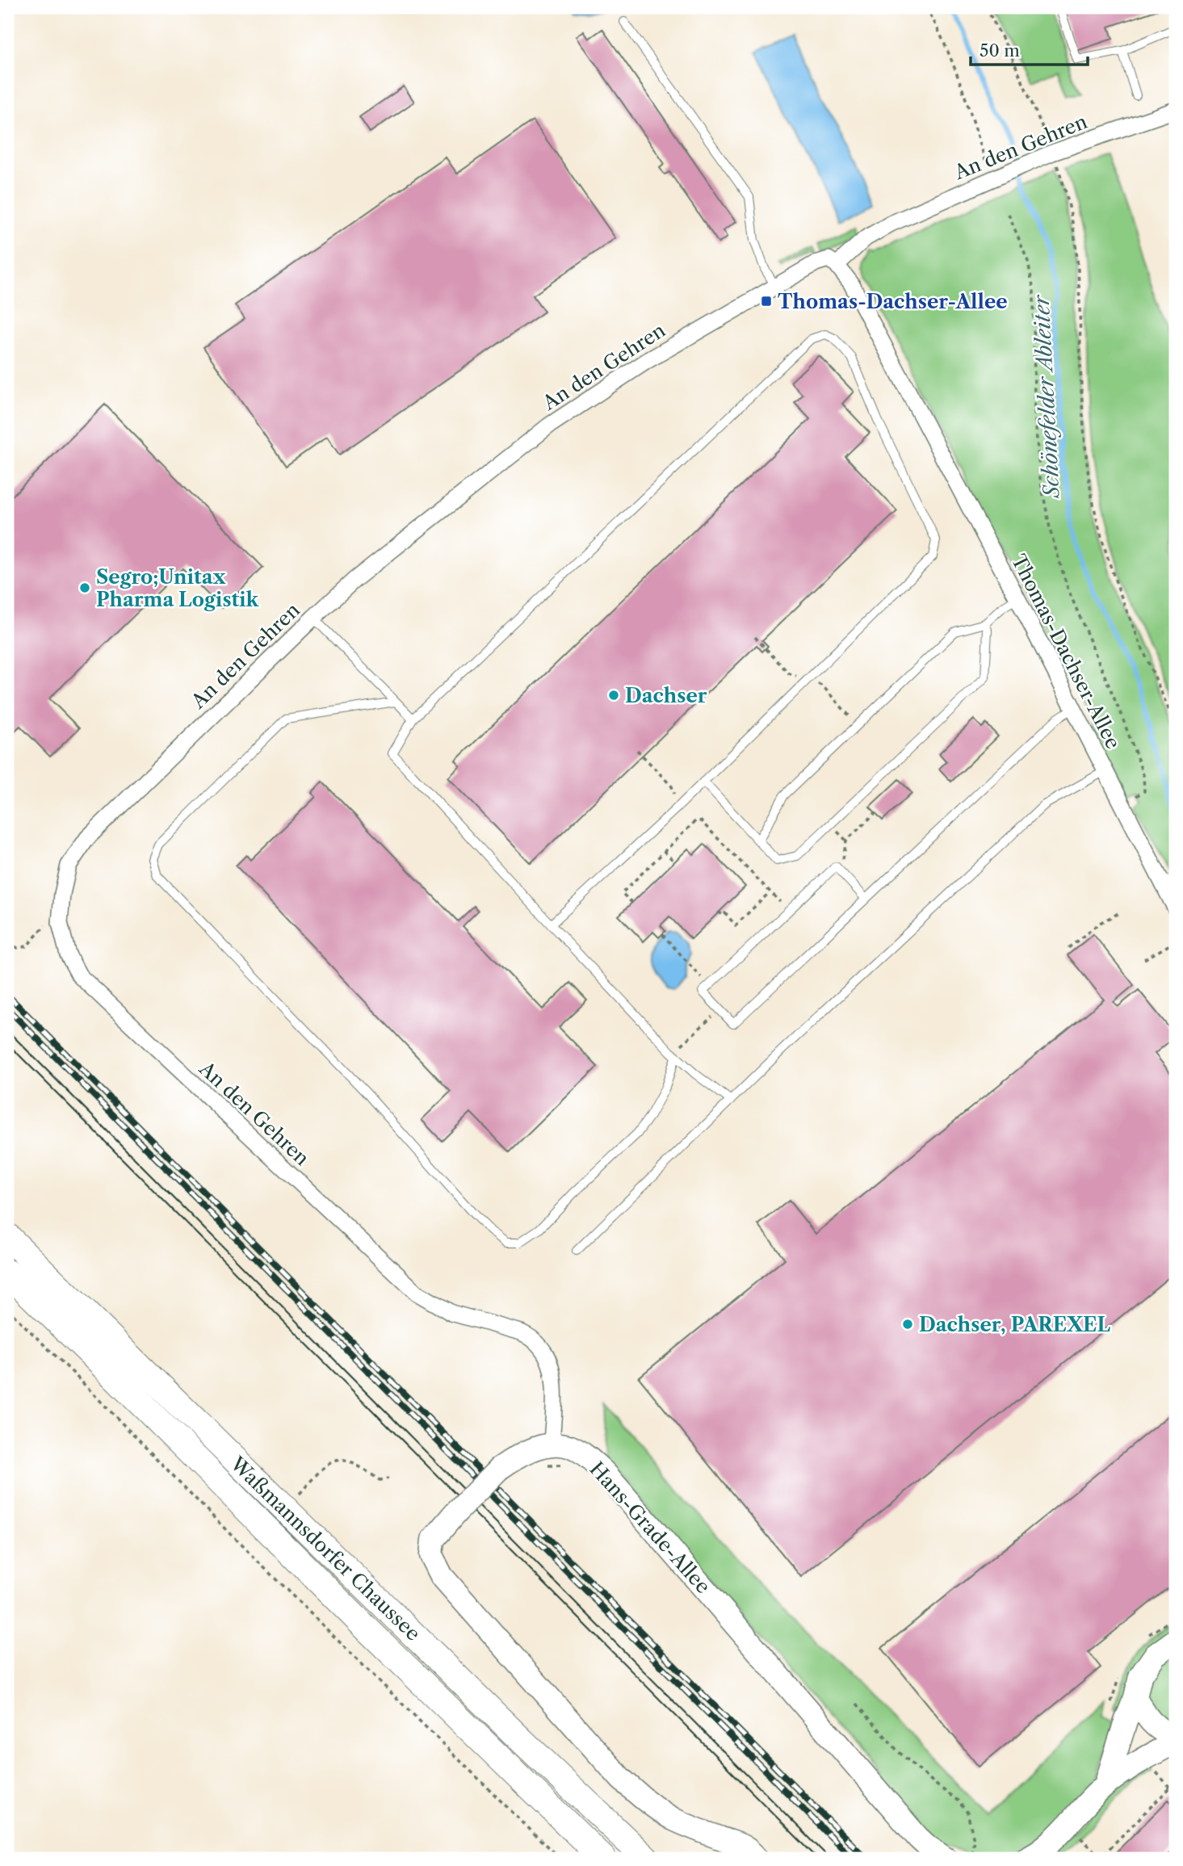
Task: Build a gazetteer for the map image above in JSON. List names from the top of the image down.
{
  "streets": {
    "main road": ["Waßmannsdorfer Chaussee"],
    "street": ["An den Gehren", "Thomas-Dachser-Allee", "Hans-Grade-Allee"]
  },
  "crossings": [
    ["An den Gehren", "Thomas-Dachser-Allee"],
    ["An den Gehren", "Hans-Grade-Allee"]
  ],
  "water": ["Schönefelder Ableiter"],
  "places": {
    "transit": ["Thomas-Dachser-Allee"],
    "other": ["Segro;Unitax Pharma Logistik", "Dachser", "Dachser, PAREXEL"]
  },
  "scale_bar": "50 m"
}
